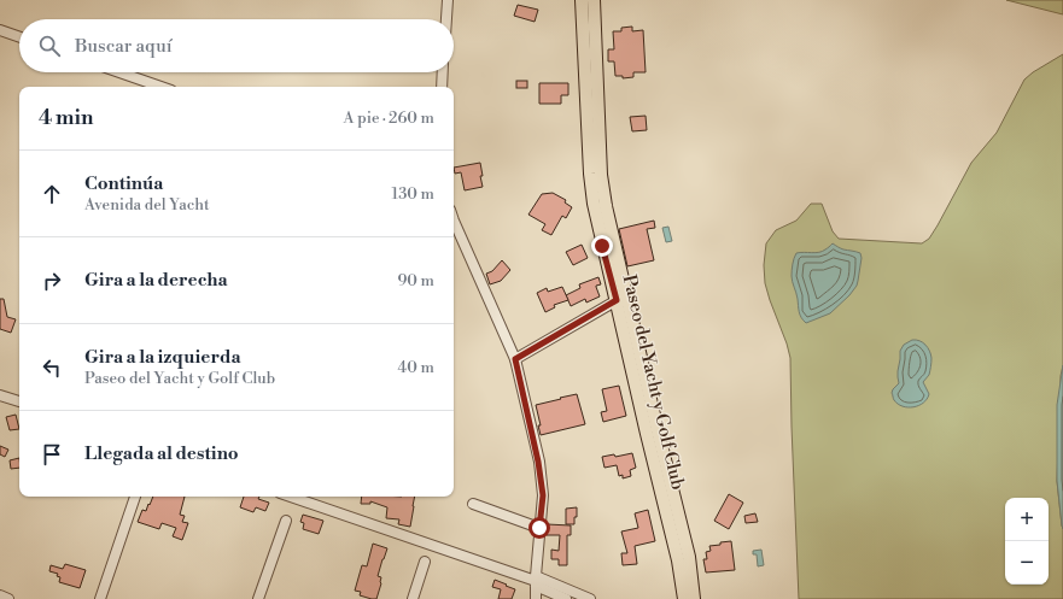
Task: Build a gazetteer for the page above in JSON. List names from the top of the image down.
{
  "streets": {
    "main road": ["Paseo del Yacht y Golf Club"]
  },
  "page": {
    "search": "Buscar aquí",
    "heading": ["4 min", "A pie · 260 m"],
    "list": [
      ["Continúa", "Avenida del Yacht", "130 m"],
      ["Gira a la derecha", "90 m"],
      ["Gira a la izquierda", "Paseo del Yacht y Golf Club", "40 m"],
      "Llegada al destino"
    ],
    "map_buttons": ["+", "−"]
  }
}
